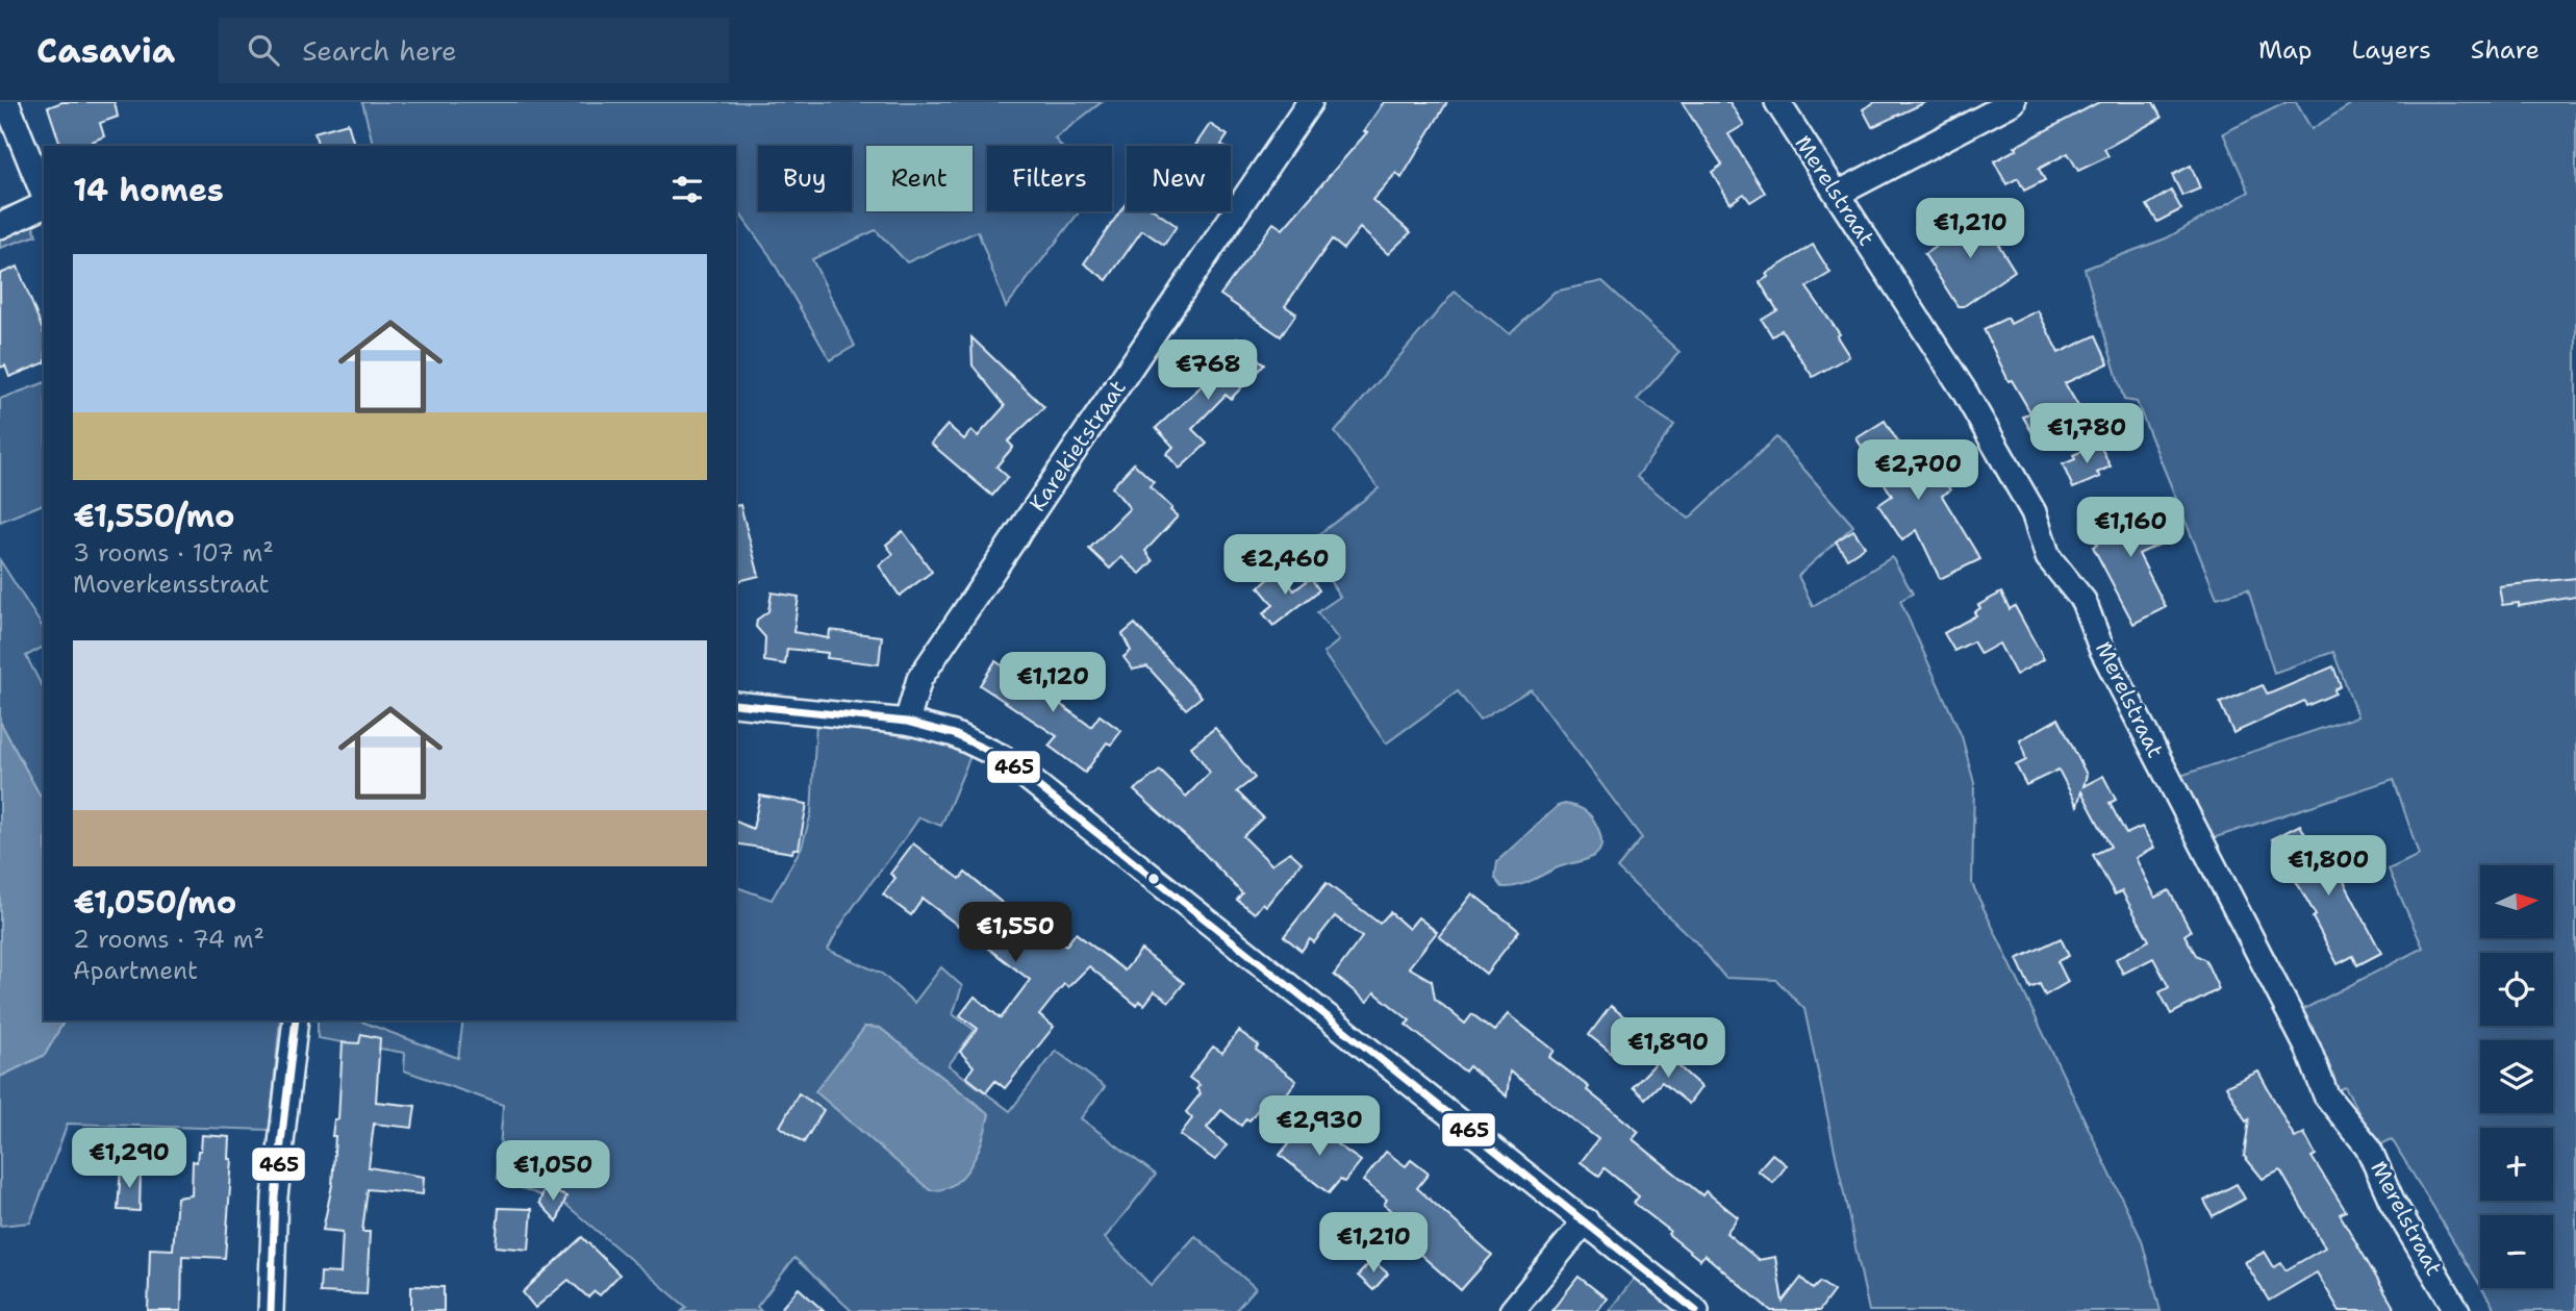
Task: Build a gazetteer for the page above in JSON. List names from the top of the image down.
{
  "streets": {
    "street": ["Merelstraat", "Karekietstraat"]
  },
  "lines": ["transit line 465"],
  "north": "right",
  "page": {
    "header": "Casavia",
    "search": "Search here",
    "nav": ["Map", "Layers", "Share"],
    "chip": [
      "Buy",
      "Rent",
      "Filters",
      "New"
    ],
    "heading": "14 homes",
    "price": [
      "€1,210",
      "€768",
      "€1,780",
      "€2,700",
      "€1,160",
      "€2,460",
      "€1,120",
      "€1,800",
      "€1,550",
      "€1,890",
      "€2,930",
      "€1,290",
      "€1,050",
      "€1,210"
    ],
    "list": [
      {
        "name": "€1,550/mo",
        "note": "3 rooms · 107 m² · Moverkensstraat"
      },
      {
        "name": "€1,050/mo",
        "note": "2 rooms · 74 m² · Apartment"
      }
    ],
    "map_buttons": ["+", "−"]
  }
}
